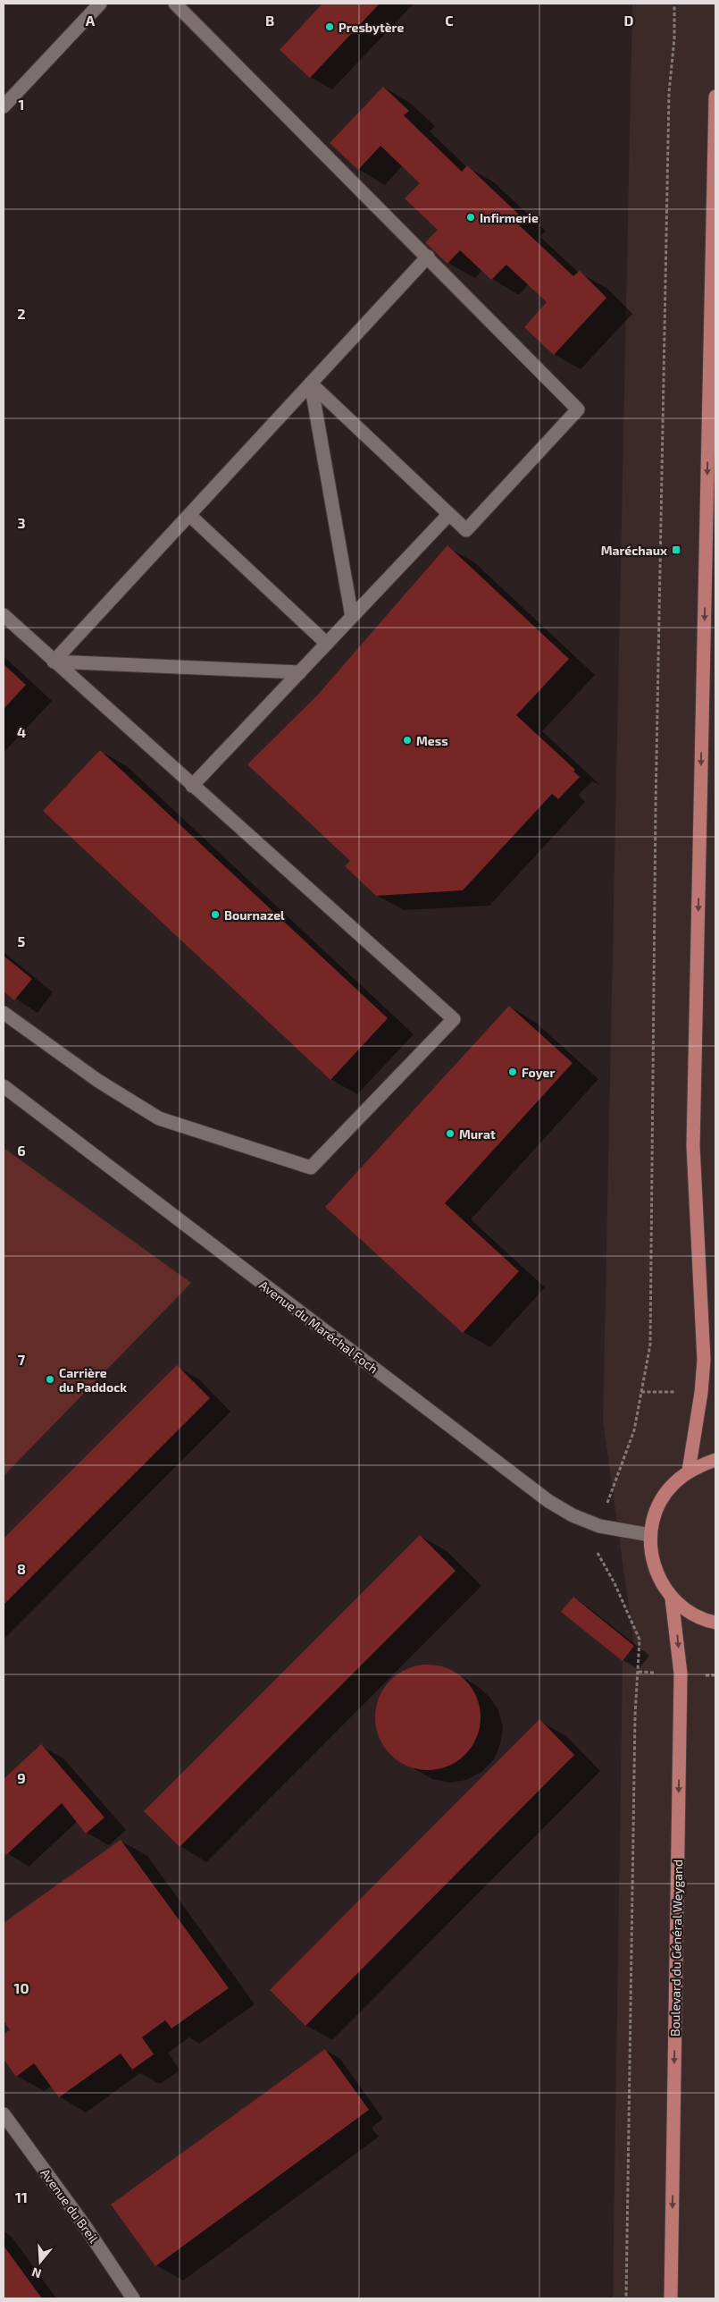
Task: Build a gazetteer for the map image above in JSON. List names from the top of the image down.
{
  "streets": {
    "main road": ["Boulevard du Général Weygand"],
    "street": ["Avenue du Maréchal Foch", "Avenue du Breil"]
  },
  "one_way": ["Boulevard du Général Weygand"],
  "places": {
    "other": [
      "Presbytère",
      "Infirmerie",
      "Mess",
      "Bournazel",
      "Foyer",
      "Murat",
      "Carrière du Paddock"
    ],
    "transit": ["Maréchaux"]
  },
  "north": "bottom",
  "grid": {
    "columns": [
      "A",
      "B",
      "C",
      "D"
    ],
    "rows": [
      "1",
      "2",
      "3",
      "4",
      "5",
      "6",
      "7",
      "8",
      "9",
      "10",
      "11"
    ]
  }
}
